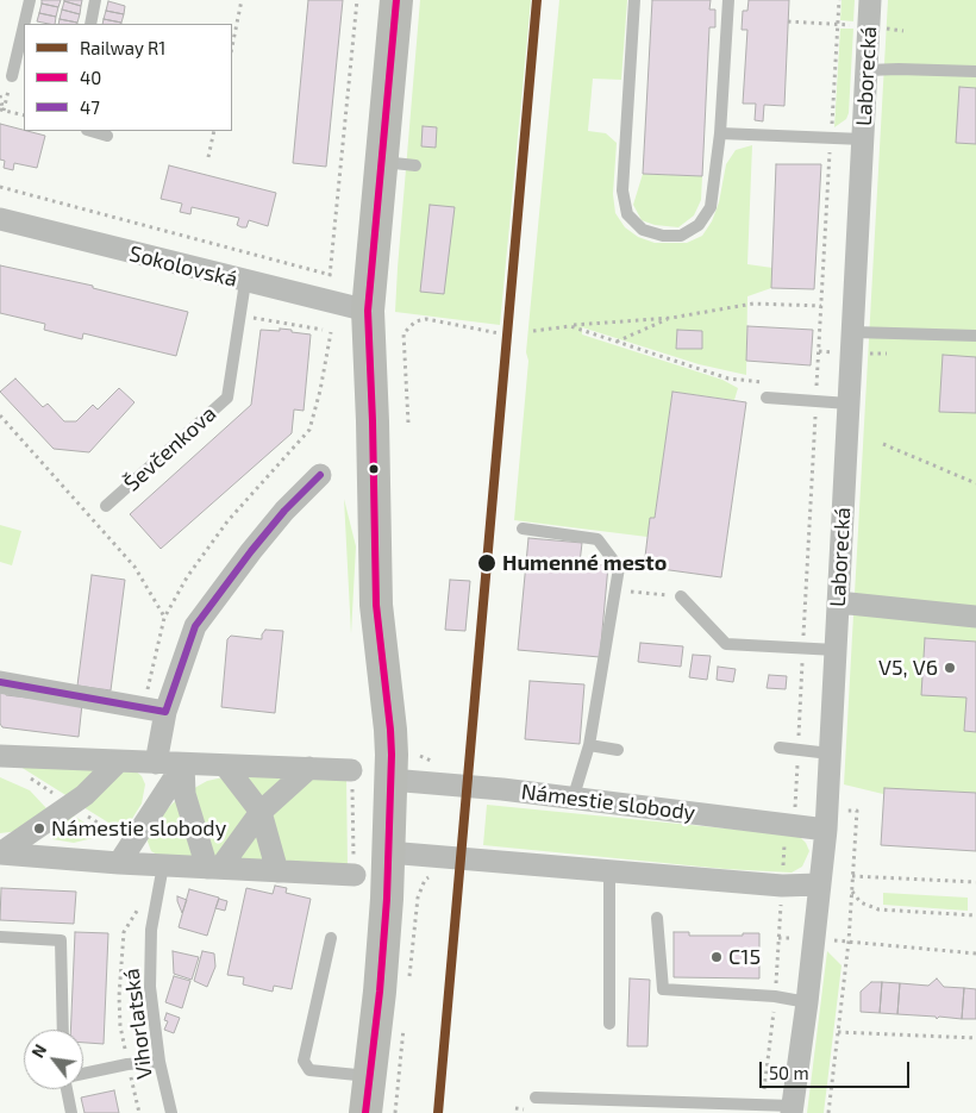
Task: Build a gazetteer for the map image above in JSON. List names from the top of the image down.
{
  "streets": {
    "street": ["Laborecká", "Sokolovská", "Námestie slobody"],
    "lane": ["Ševčenkova", "Vihorlatská"]
  },
  "crossings": [
    ["Laborecká", "Námestie slobody"],
    ["Sokolovská", "Ševčenkova"]
  ],
  "places": [
    "Humenné mesto",
    "V5, V6",
    "Námestie slobody",
    "C15"
  ],
  "lines": ["rail line R1", "transit line 40", "transit line 47"],
  "legend": ["Railway R1", "40", "47"],
  "scale_bar": "50 m",
  "north": "top left"
}
